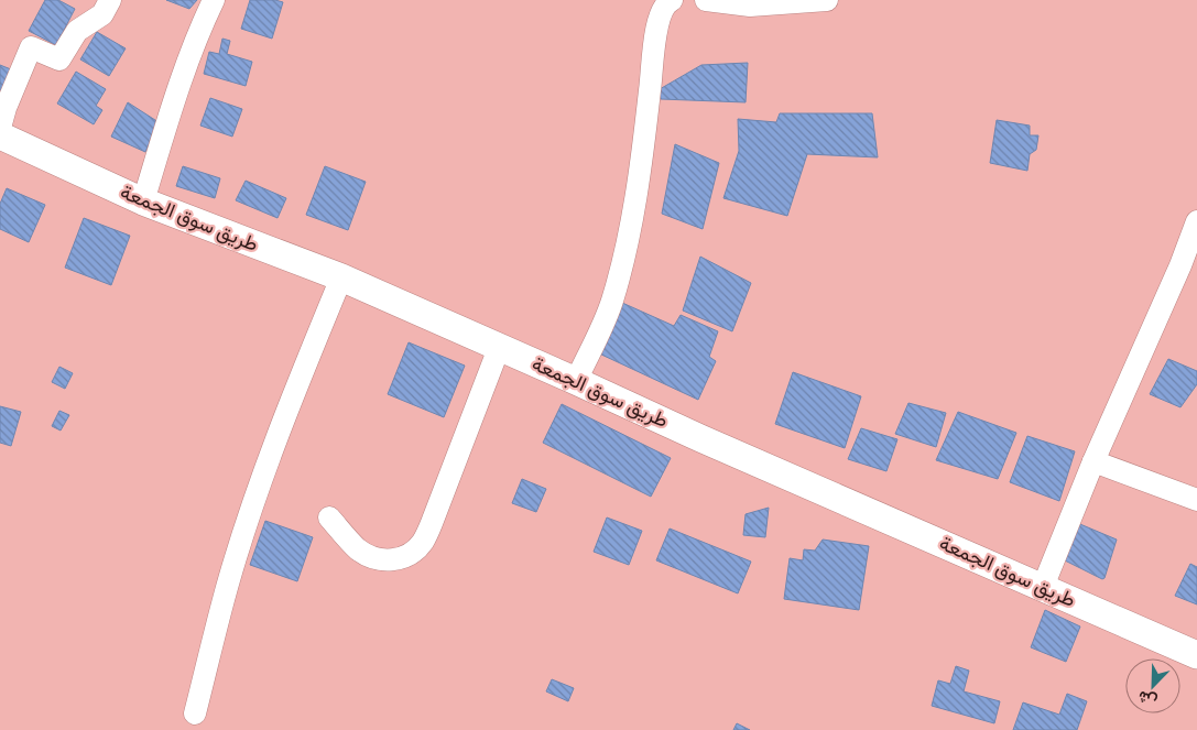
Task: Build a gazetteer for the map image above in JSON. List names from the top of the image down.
{
  "streets": {
    "main road": ["طريق سوق الجمعة"]
  },
  "north": "bottom left"
}
